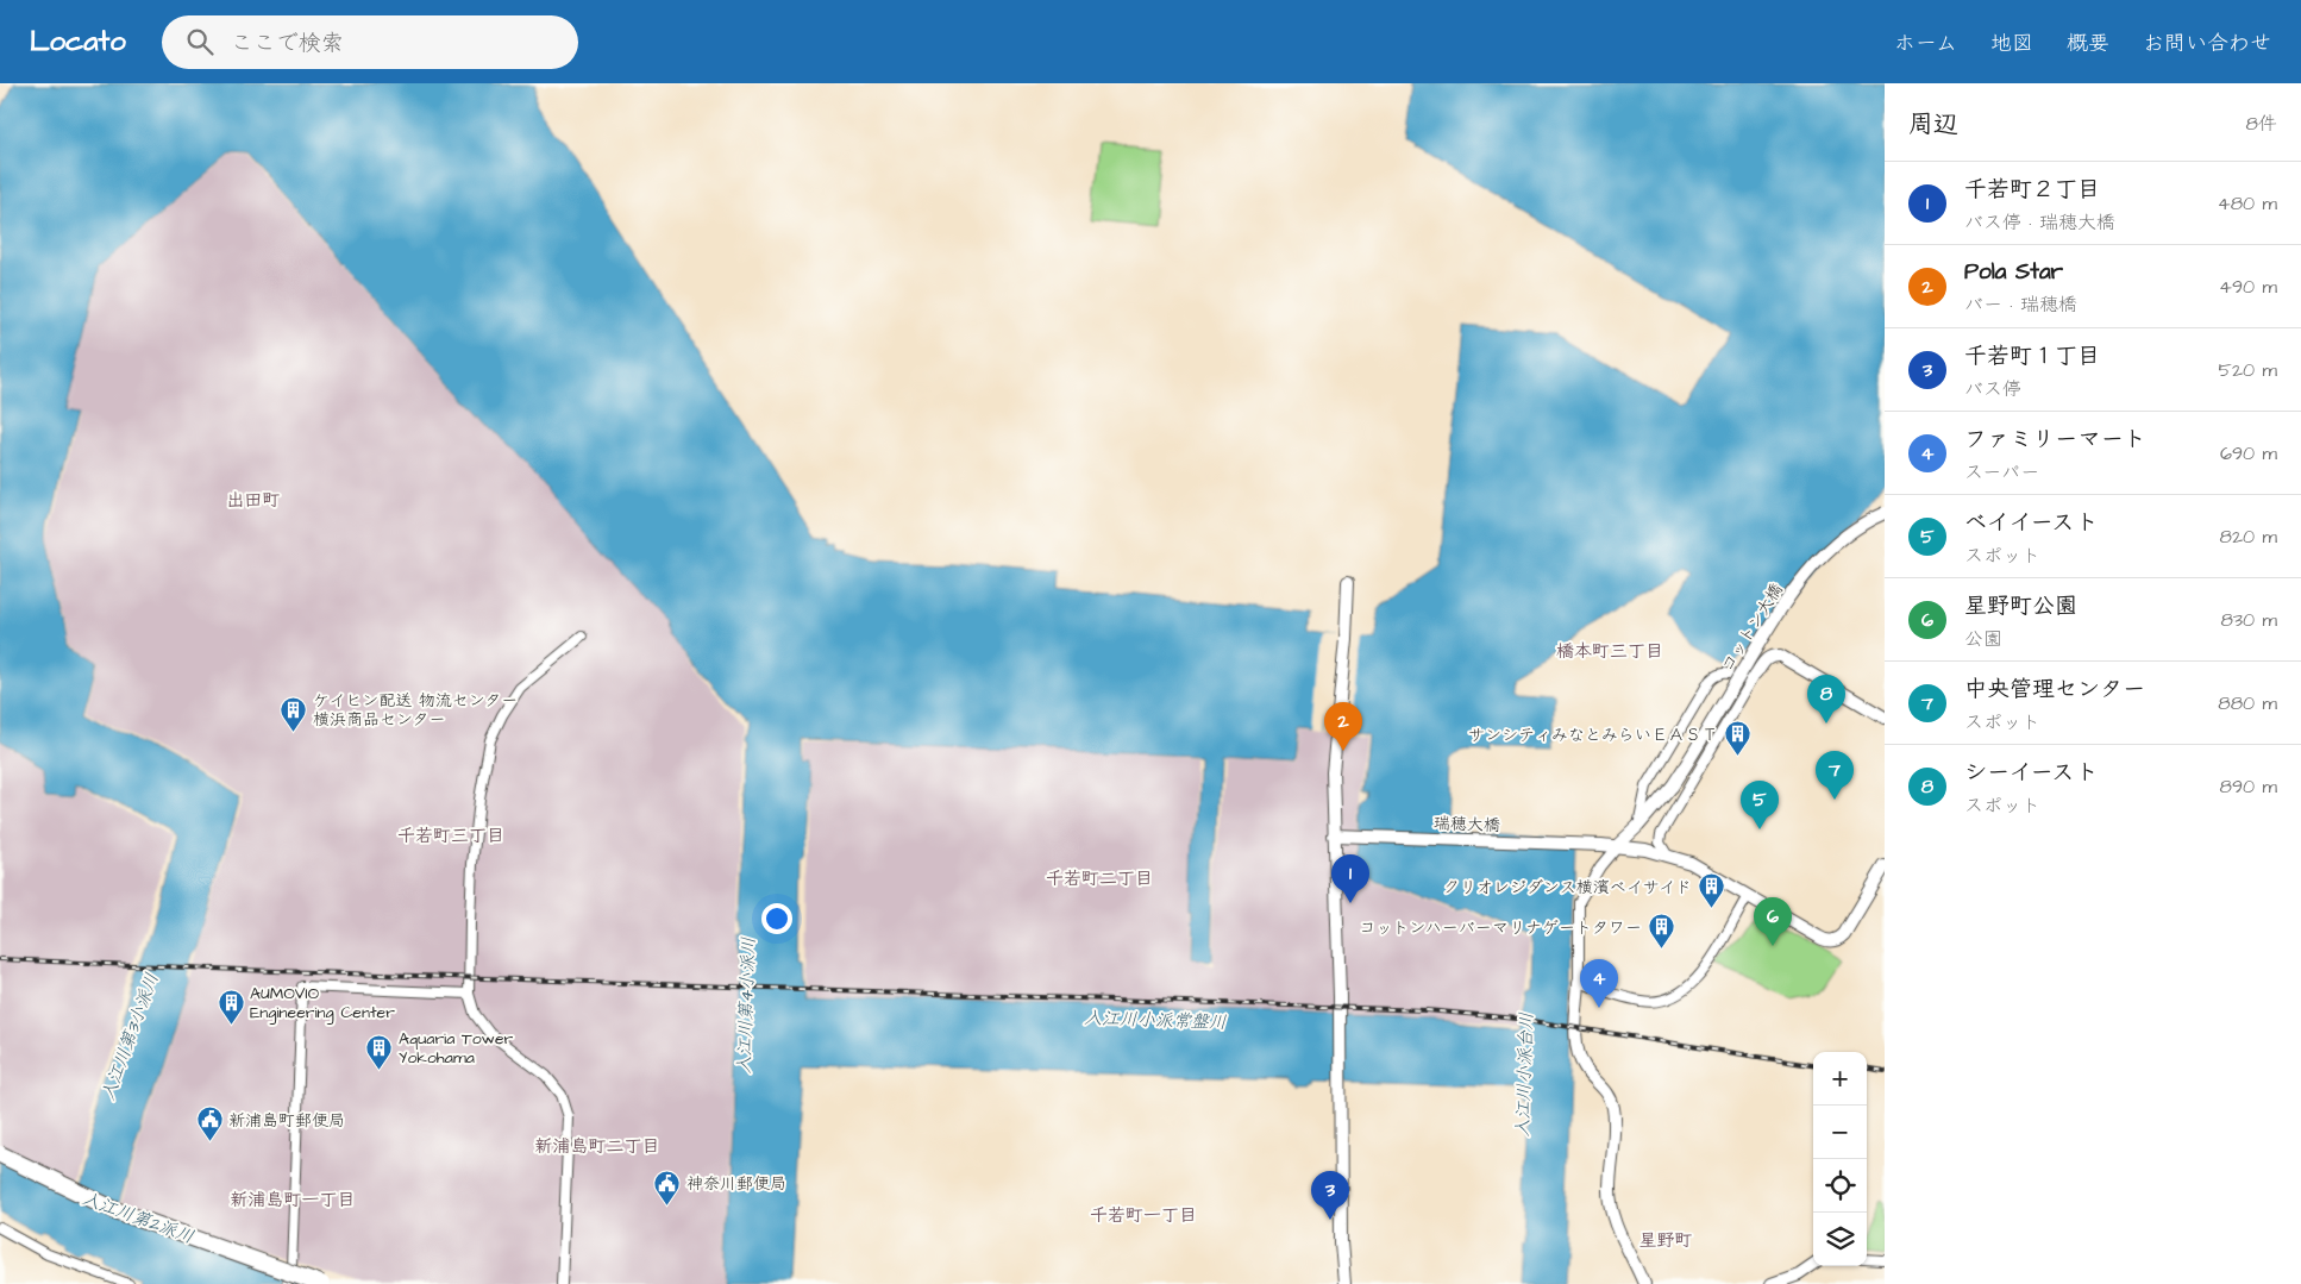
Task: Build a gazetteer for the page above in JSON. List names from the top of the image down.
{
  "streets": {
    "street": ["コットン大橋", "瑞穂大橋"]
  },
  "crossings": [
    ["コットン大橋", "瑞穂大橋"]
  ],
  "districts": [
    "出田町",
    "橋本町三丁目",
    "千若町三丁目",
    "千若町二丁目",
    "新浦島町二丁目",
    "新浦島町一丁目",
    "千若町一丁目",
    "星野町"
  ],
  "water": [
    "入江川第4小派川",
    "入江川小派常盤川",
    "入江川第3小派川",
    "入江川小派台川",
    "入江川第2派川"
  ],
  "places": {
    "building": [
      "ケイヒン配送 物流センター 横浜商品センター",
      "サンシティみなとみらいＥＡＳＴ",
      "クリオレジダンス横濱ベイサイド",
      "コットンハーバーマリナゲートタワー",
      "AUMOVIO Engineering Center",
      "Aquaria Tower Yokohama"
    ],
    "public building": ["新浦島町郵便局", "神奈川郵便局"]
  },
  "page": {
    "header": "Locato",
    "search": "ここで検索",
    "nav": [
      "ホーム",
      "地図",
      "概要",
      "お問い合わせ"
    ],
    "heading": ["周辺", "8件"],
    "list": [
      {
        "mark": "1",
        "name": "千若町２丁目",
        "note": "バス停 · 瑞穂大橋",
        "value": "480 m"
      },
      {
        "mark": "2",
        "name": "Pola Star",
        "note": "バー · 瑞穂橋",
        "value": "490 m"
      },
      {
        "mark": "3",
        "name": "千若町１丁目",
        "note": "バス停",
        "value": "520 m"
      },
      {
        "mark": "4",
        "name": "ファミリーマート",
        "note": "スーパー",
        "value": "690 m"
      },
      {
        "mark": "5",
        "name": "ベイイースト",
        "note": "スポット",
        "value": "820 m"
      },
      {
        "mark": "6",
        "name": "星野町公園",
        "note": "公園",
        "value": "830 m"
      },
      {
        "mark": "7",
        "name": "中央管理センター",
        "note": "スポット",
        "value": "880 m"
      },
      {
        "mark": "8",
        "name": "シーイースト",
        "note": "スポット",
        "value": "890 m"
      }
    ],
    "pins": [
      "8",
      "2",
      "7",
      "5",
      "1",
      "6",
      "4",
      "3"
    ],
    "map_buttons": ["+", "−"]
  }
}
